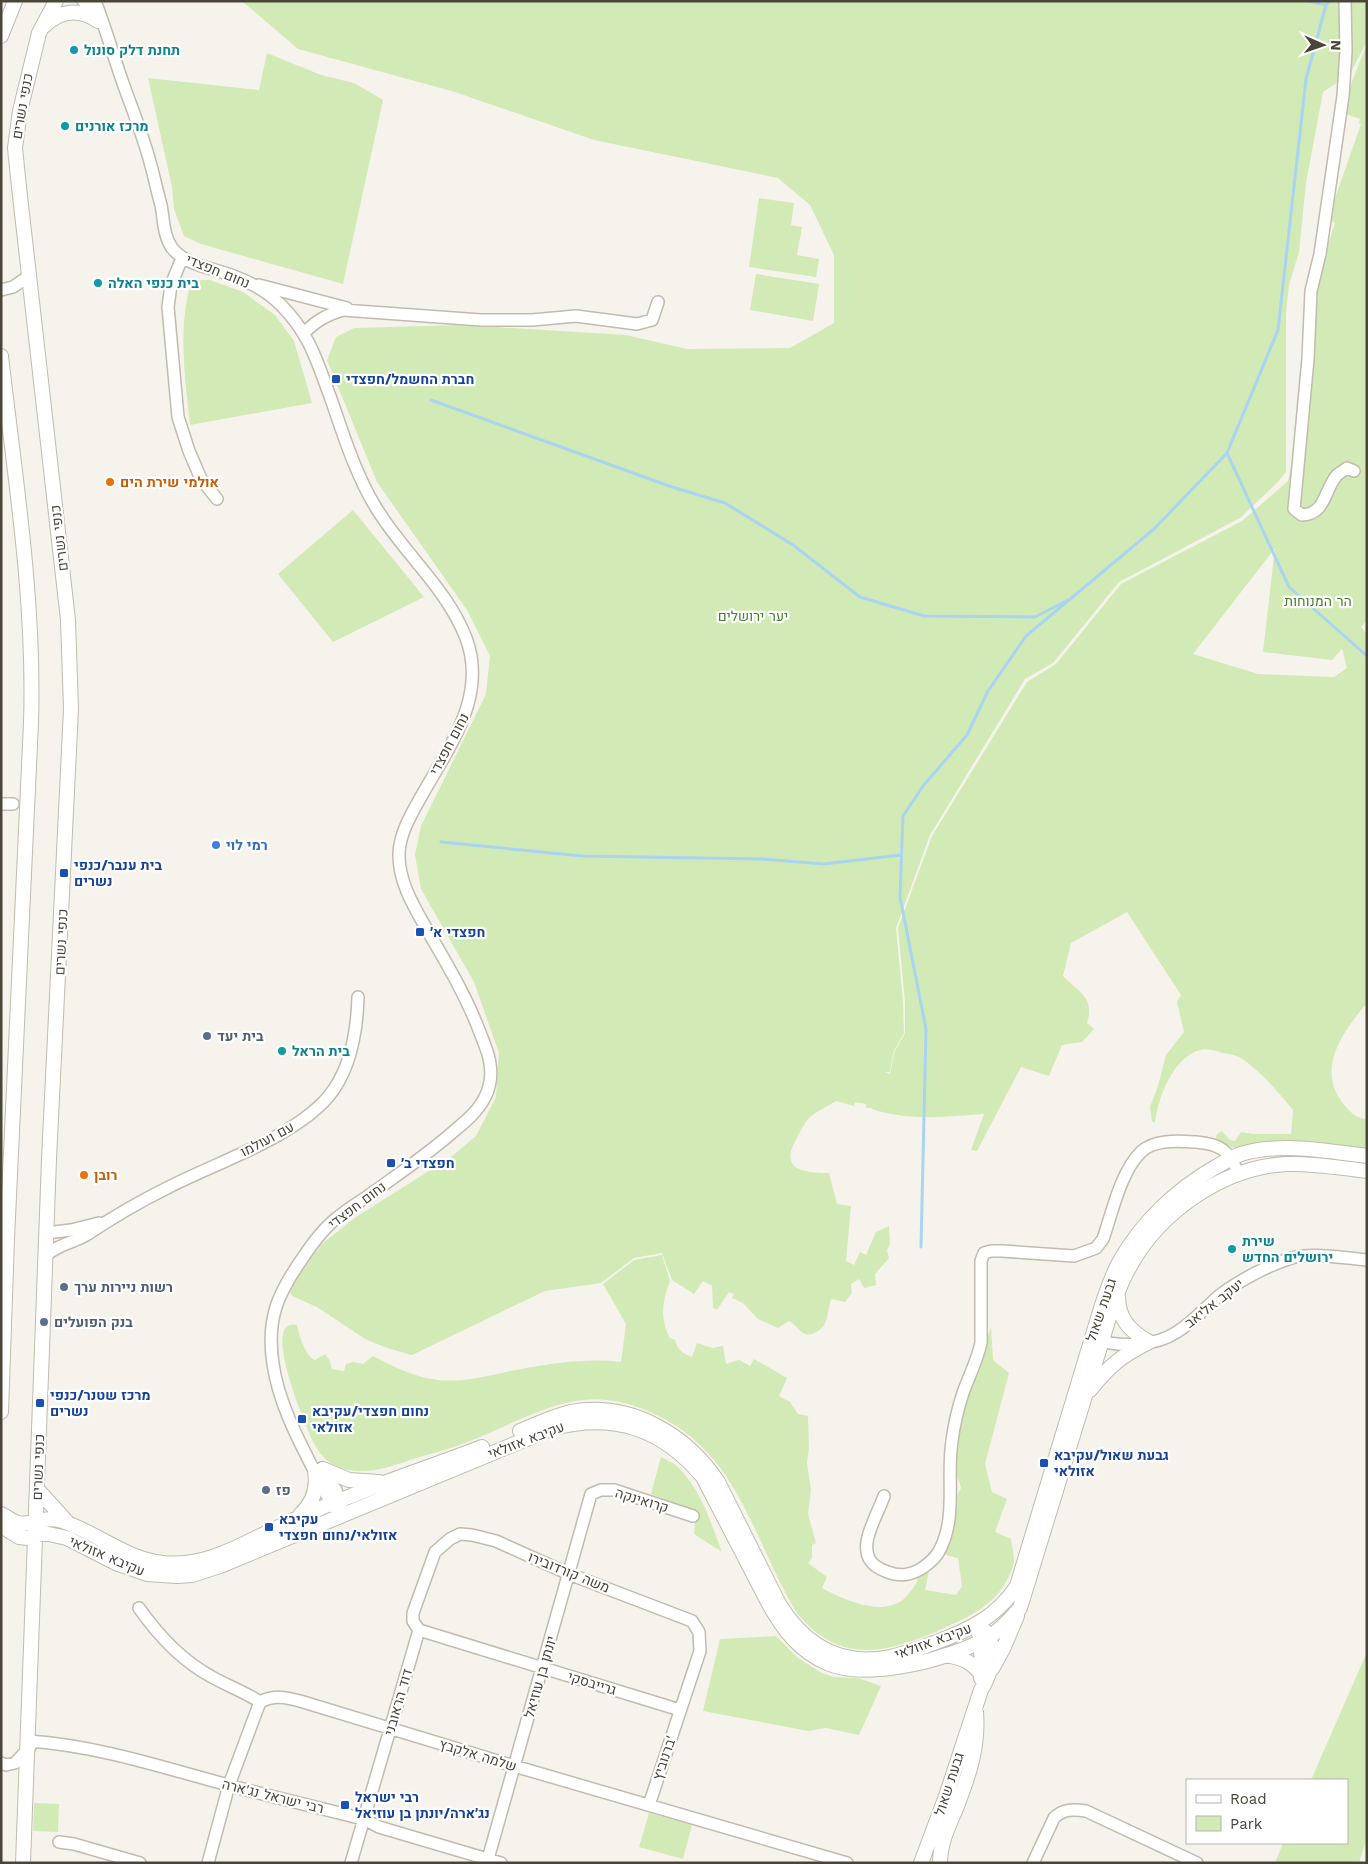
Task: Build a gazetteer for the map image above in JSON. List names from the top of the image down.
{
  "streets": {
    "street": [
      "כנפי נשרים",
      "נחום חפצדי",
      "עם ועולמו",
      "יעקב אליאב",
      "גבעת שאול",
      "עקיבא אזולאי",
      "קרואינקה",
      "משה קורדובירו",
      "יונתן בן עוזיאל",
      "גרייבסקי",
      "דוד הראובני",
      "שלמה אלקבץ",
      "ברנוביץ'",
      "רבי ישראל נג'ארה"
    ]
  },
  "crossings": [
    ["כנפי נשרים", "עם ועולמו"],
    ["כנפי נשרים", "עקיבא אזולאי"],
    ["כנפי נשרים", "רבי ישראל נג'ארה"],
    ["נחום חפצדי", "עקיבא אזולאי"],
    ["יעקב אליאב", "גבעת שאול"],
    ["גבעת שאול", "עקיבא אזולאי"],
    ["קרואינקה", "יונתן בן עוזיאל"],
    ["משה קורדובירו", "יונתן בן עוזיאל"],
    ["משה קורדובירו", "גרייבסקי"],
    ["משה קורדובירו", "דוד הראובני"],
    ["משה קורדובירו", "ברנוביץ'"],
    ["יונתן בן עוזיאל", "גרייבסקי"],
    ["יונתן בן עוזיאל", "שלמה אלקבץ"],
    ["יונתן בן עוזיאל", "רבי ישראל נג'ארה"],
    ["גרייבסקי", "דוד הראובני"],
    ["גרייבסקי", "ברנוביץ'"],
    ["דוד הראובני", "שלמה אלקבץ"],
    ["דוד הראובני", "רבי ישראל נג'ארה"],
    ["שלמה אלקבץ", "ברנוביץ'"]
  ],
  "parks": ["הר המנוחות", "יער ירושלים"],
  "places": {
    "other": [
      "תחנת דלק סונול",
      "מרכז אורנים",
      "בית כנפי האלה",
      "אולמי שירת הים",
      "רמי לוי",
      "בית יעד",
      "בית הראל",
      "רובן",
      "שירת ירושלים החדש",
      "רשות ניירות ערך",
      "בנק הפועלים",
      "פז"
    ],
    "transit": [
      "חברת החשמל/חפצדי",
      "בית ענבר/כנפי נשרים",
      "חפצדי א׳",
      "חפצדי ב׳",
      "מרכז שטנר/כנפי נשרים",
      "נחום חפצדי/עקיבא אזולאי",
      "גבעת שאול/עקיבא אזולאי",
      "עקיבא אזולאי/נחום חפצדי",
      "רבי ישראל נג׳ארה/יונתן בן עוזיאל"
    ]
  },
  "legend": ["Road", "Park"],
  "north": "right"
}
